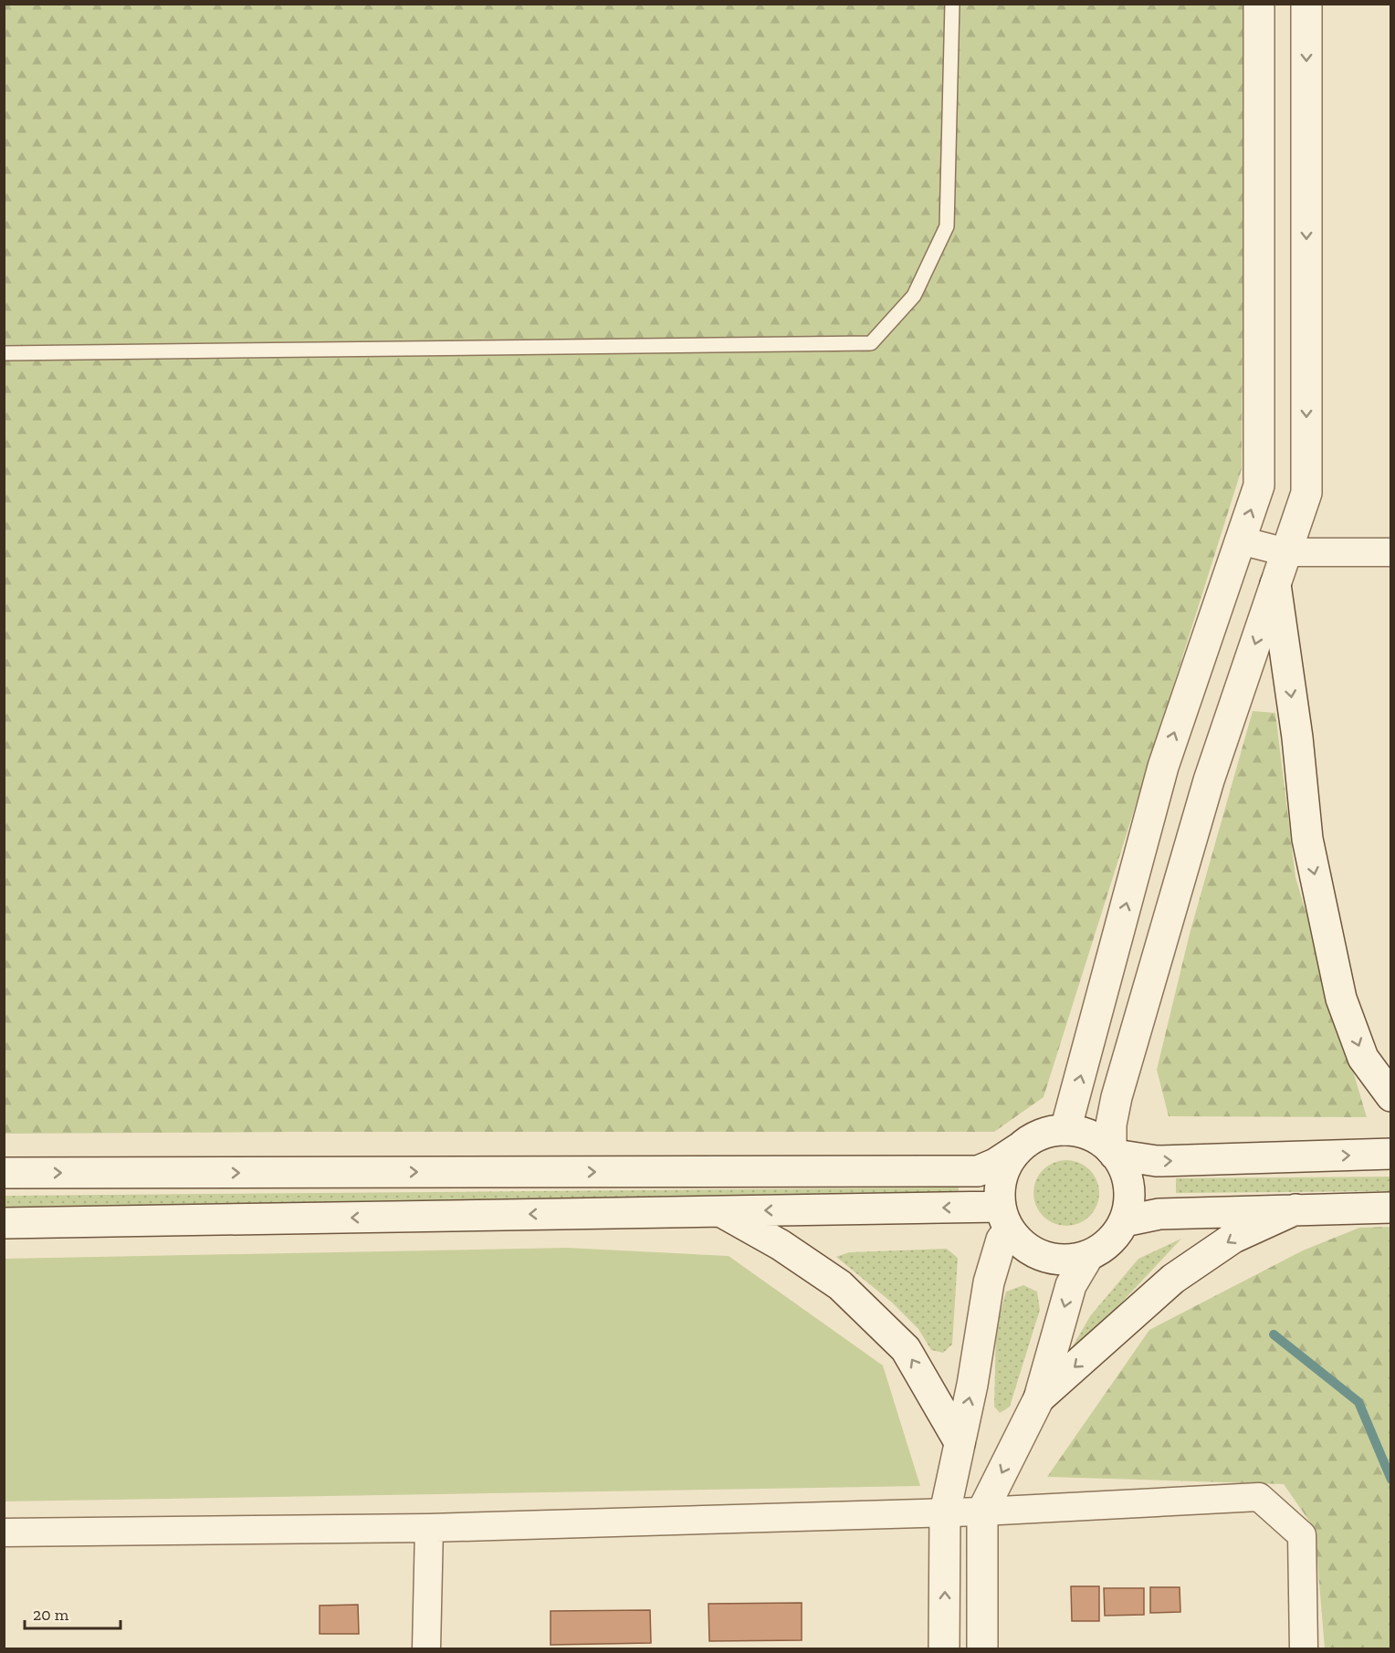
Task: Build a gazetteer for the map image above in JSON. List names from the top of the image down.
{
  "scale_bar": "20 m"
}
